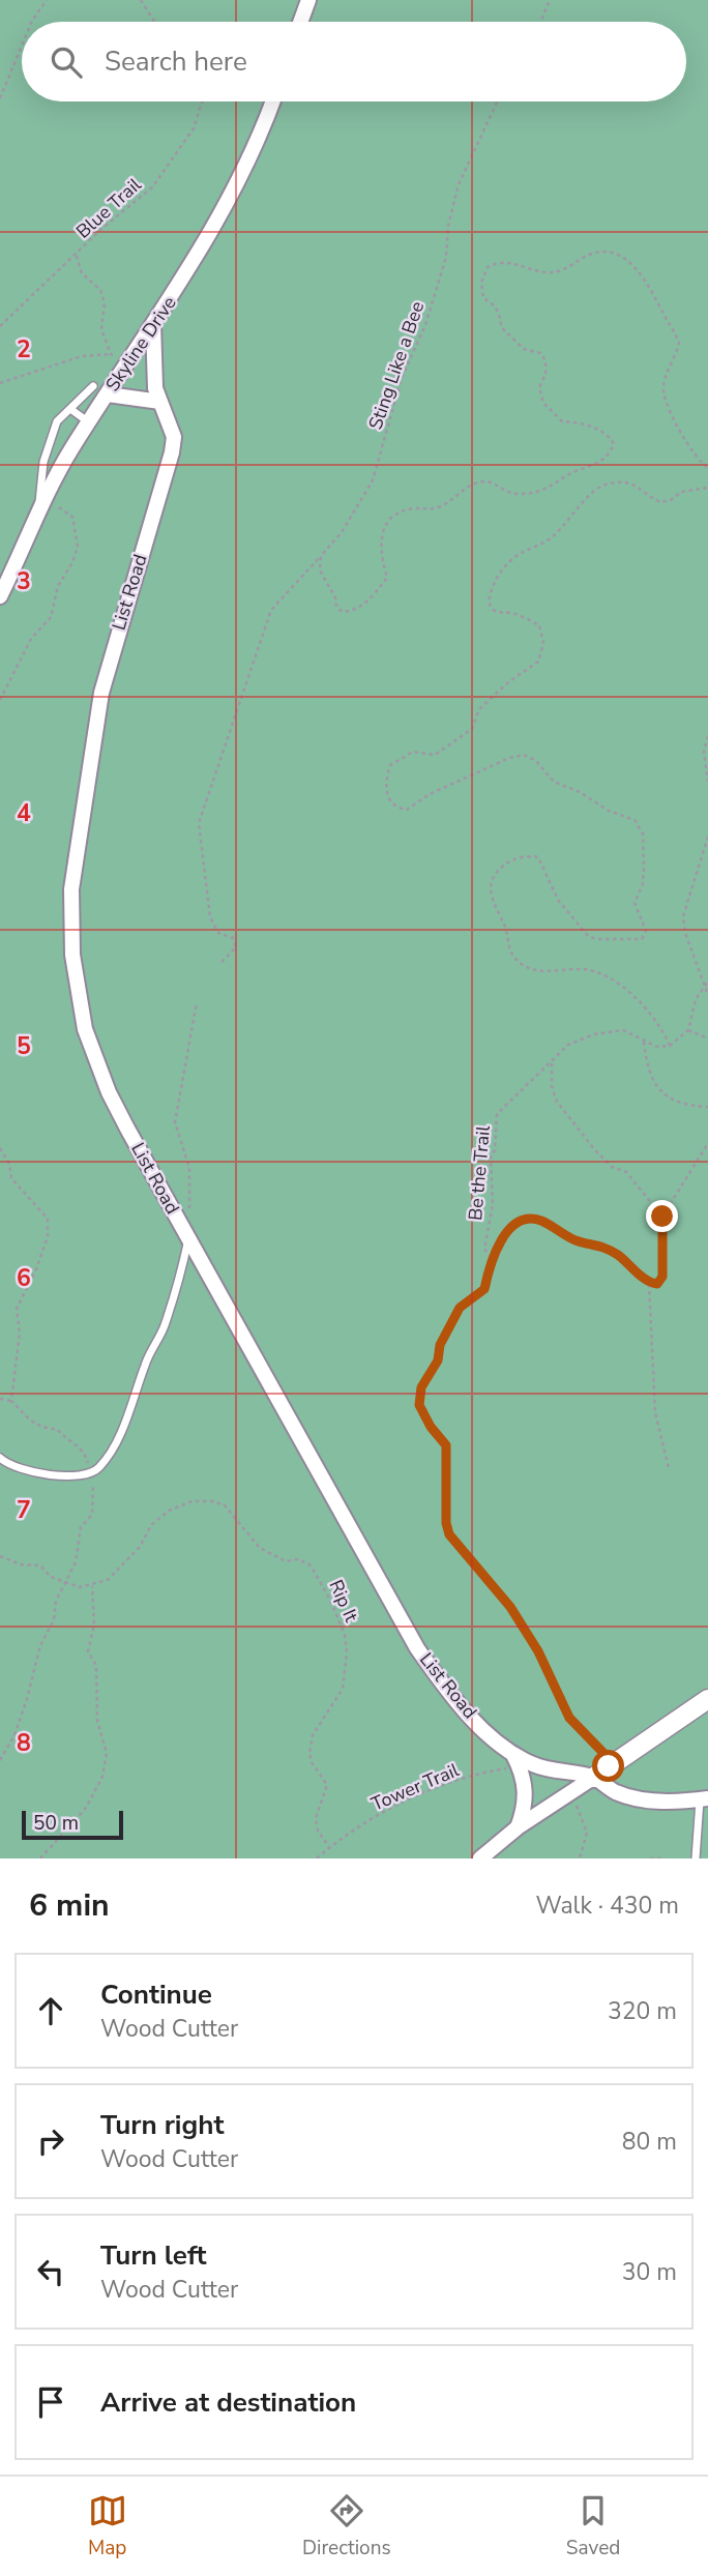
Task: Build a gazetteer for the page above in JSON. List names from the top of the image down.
{
  "streets": {
    "street": ["Skyline Drive", "List Road"],
    "path": [
      "Blue Trail",
      "Sting Like a Bee",
      "Be the Trail",
      "Rip It",
      "Tower Trail"
    ]
  },
  "crossings": [
    ["Skyline Drive", "List Road"],
    ["List Road", "Tower Trail"],
    ["Rip It", "Tower Trail"]
  ],
  "scale_bar": "50 m",
  "page": {
    "search": "Search here",
    "scale": "50 m",
    "heading": ["6 min", "Walk · 430 m"],
    "list": [
      ["Continue", "Wood Cutter", "320 m"],
      ["Turn right", "Wood Cutter", "80 m"],
      ["Turn left", "Wood Cutter", "30 m"],
      "Arrive at destination"
    ],
    "nav": ["Map", "Directions", "Saved"]
  },
  "grid": {
    "rows": [
      "2",
      "3",
      "4",
      "5",
      "6",
      "7",
      "8"
    ]
  }
}
